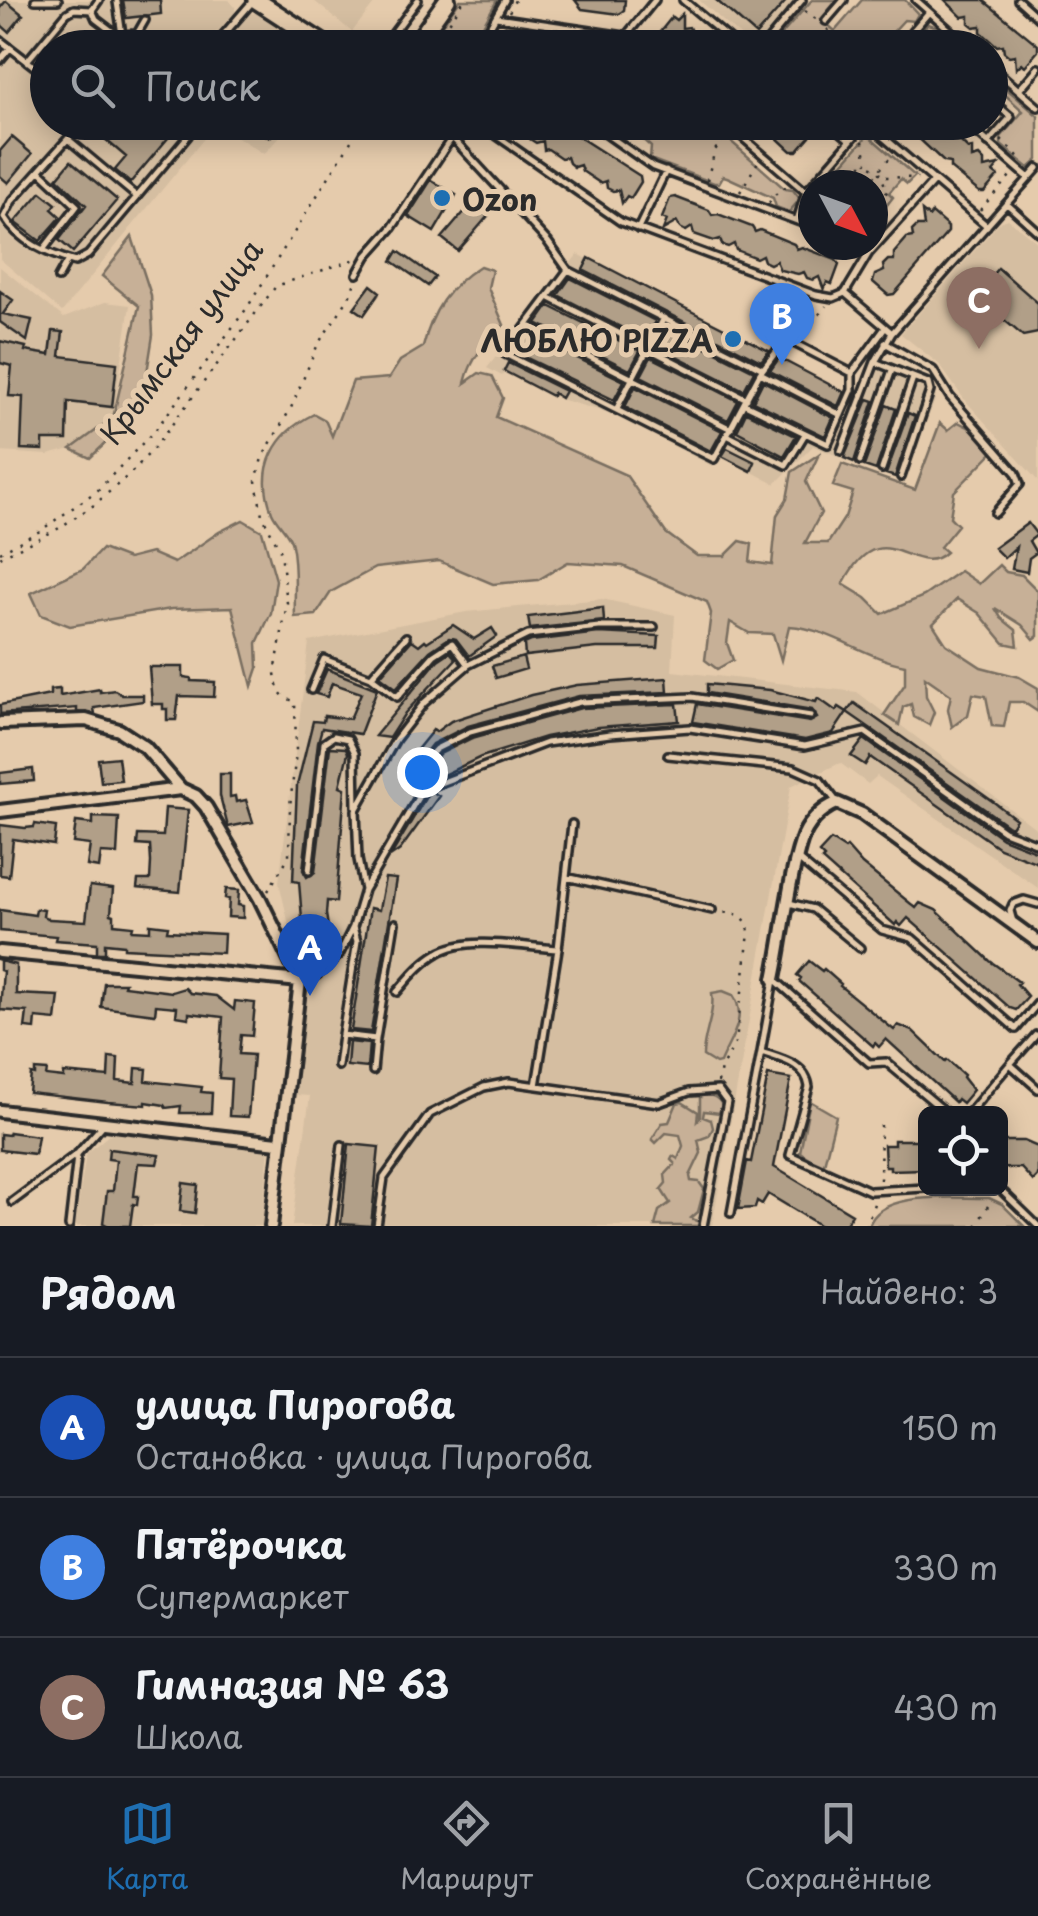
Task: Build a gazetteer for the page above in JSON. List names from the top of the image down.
{
  "streets": {
    "path": ["Крымская улица"]
  },
  "places": ["Ozon", "ЛЮБЛЮ PIZZA"],
  "north": "bottom right",
  "page": {
    "search": "Поиск",
    "pins": ["C", "B", "A"],
    "heading": ["Рядом", "Найдено: 3"],
    "list": [
      {
        "mark": "A",
        "name": "улица Пирогова",
        "note": "Остановка · улица Пирогова",
        "value": "150 m"
      },
      {
        "mark": "B",
        "name": "Пятёрочка",
        "note": "Супермаркет",
        "value": "330 m"
      },
      {
        "mark": "C",
        "name": "Гимназия № 63",
        "note": "Школа",
        "value": "430 m"
      }
    ],
    "nav": ["Карта", "Маршрут", "Сохранённые"]
  }
}
